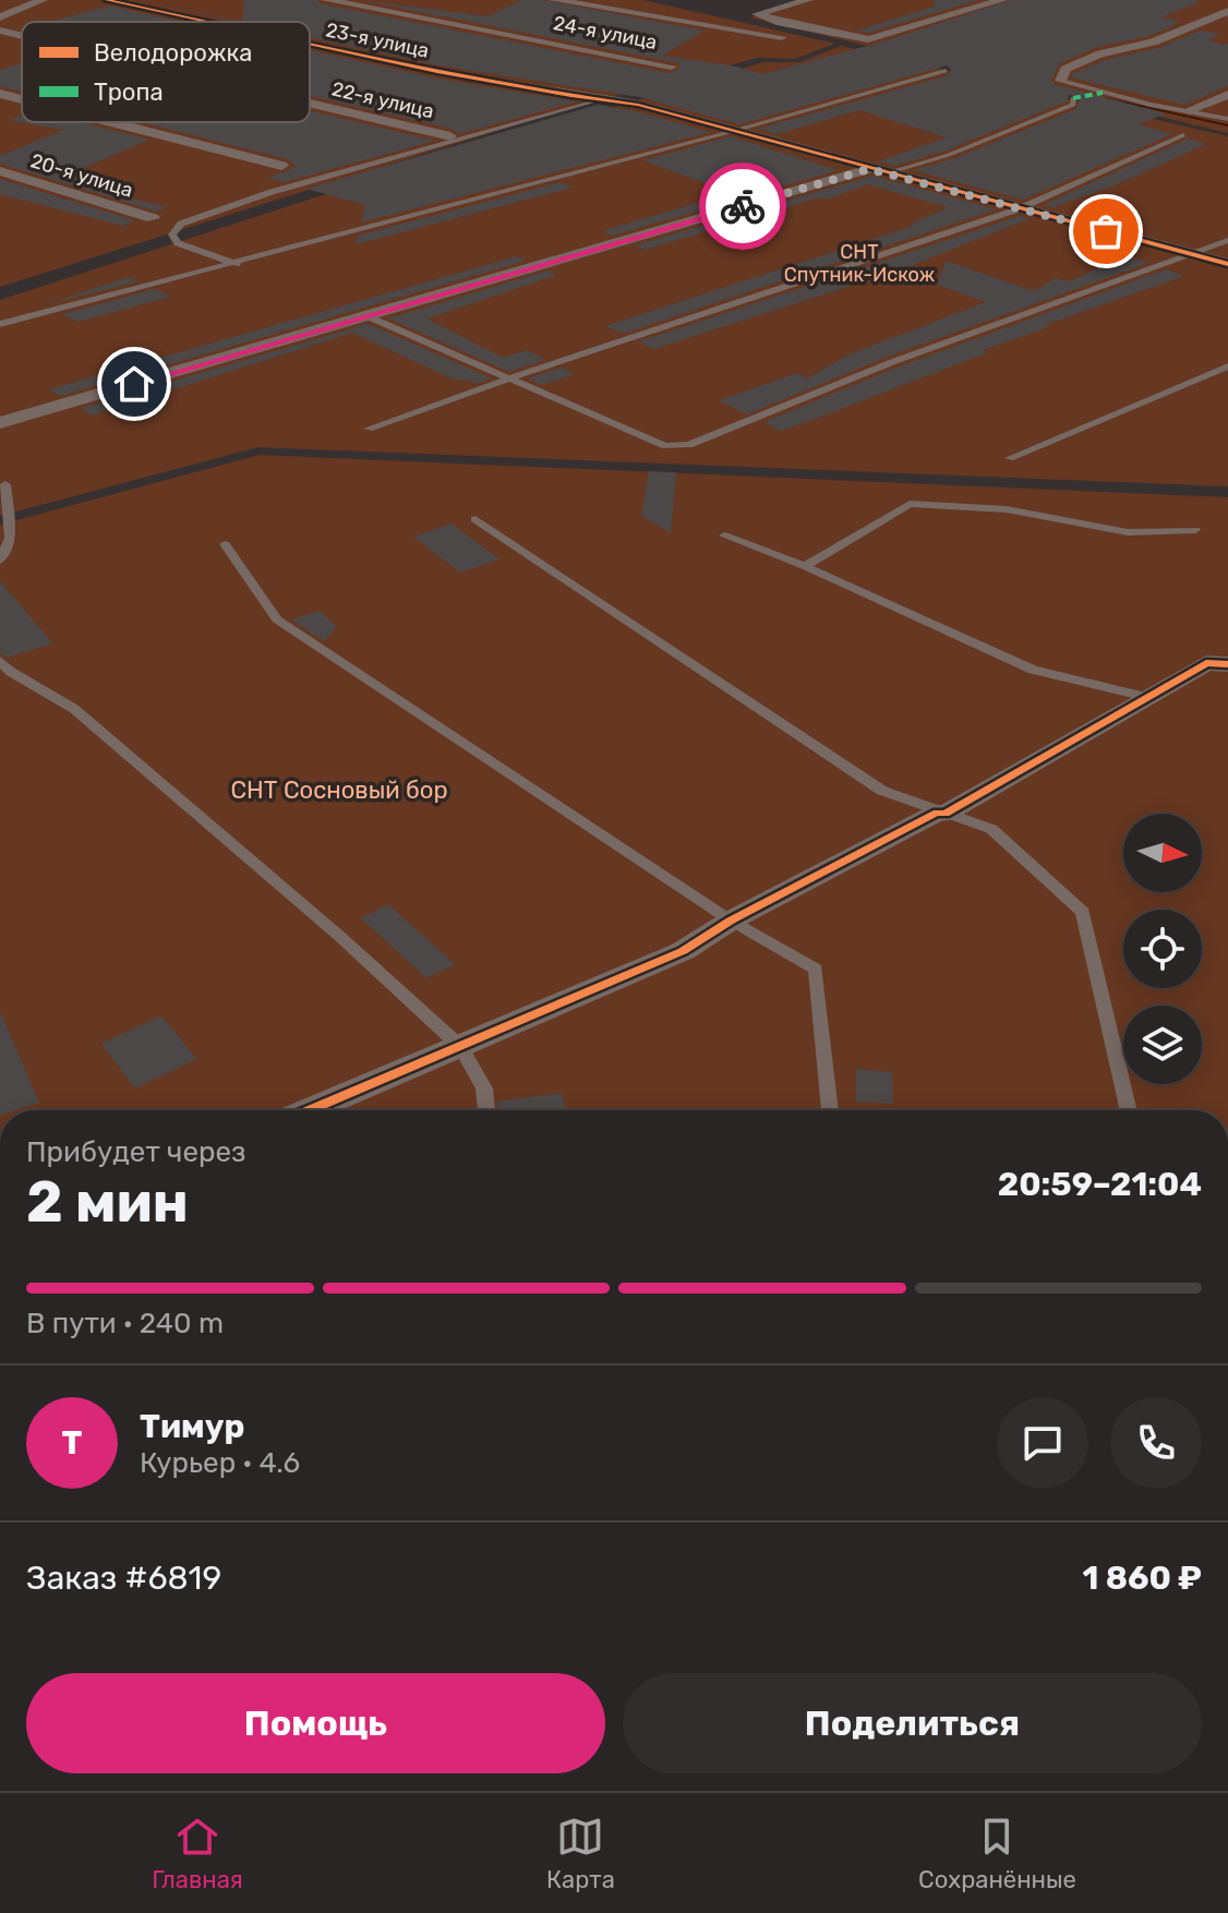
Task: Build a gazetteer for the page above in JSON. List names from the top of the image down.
{
  "streets": {
    "street": [
      "24-я улица",
      "23-я улица",
      "22-я улица",
      "20-я улица"
    ]
  },
  "parks": ["СНТ Спутник-Искож", "СНТ Сосновый бор"],
  "legend": ["Велодорожка", "Тропа"],
  "north": "right",
  "page": {
    "heading": ["2 мин", "Прибудет через", "20:59–21:04"],
    "panel": [
      "Тимур",
      "Курьер · 4.6",
      "Заказ #6819",
      "1 860 ₽"
    ],
    "bar": "В пути · 240 m",
    "round": "Т",
    "buttons": ["Помощь", "Поделиться"],
    "tabs": ["Главная", "Карта", "Сохранённые"]
  }
}
